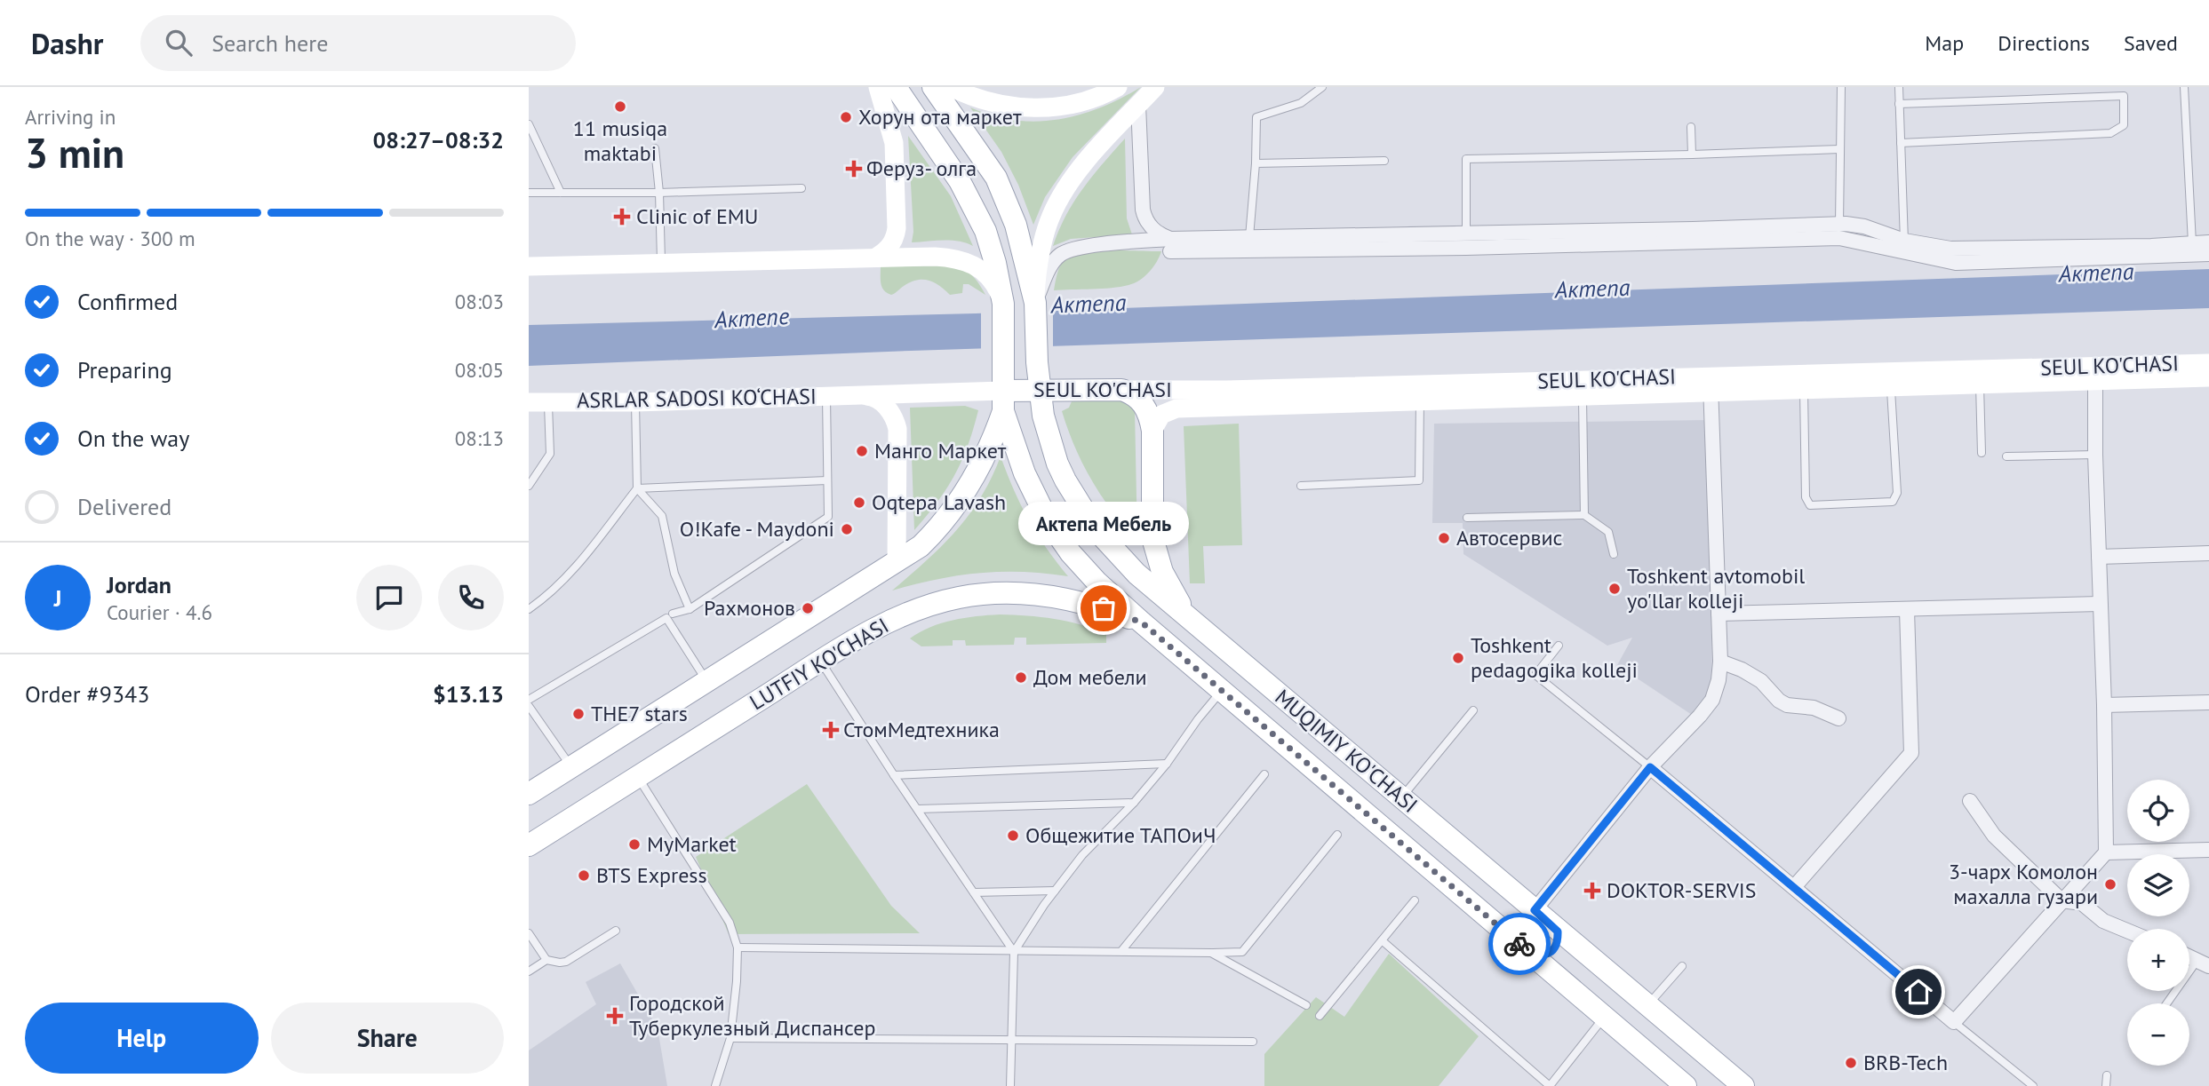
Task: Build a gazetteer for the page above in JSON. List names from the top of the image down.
{
  "streets": {
    "main road": [
      "SEUL KO'CHASI",
      "ASRLAR SADOSI KO‘CHASI",
      "LUTFIY KO'CHASI",
      "MUQIMIY KO'CHASI"
    ]
  },
  "crossings": [
    ["SEUL KO'CHASI", "ASRLAR SADOSI KO‘CHASI"],
    ["SEUL KO'CHASI", "LUTFIY KO'CHASI"],
    ["SEUL KO'CHASI", "MUQIMIY KO'CHASI"],
    ["ASRLAR SADOSI KO‘CHASI", "LUTFIY KO'CHASI"],
    ["ASRLAR SADOSI KO‘CHASI", "MUQIMIY KO'CHASI"],
    ["LUTFIY KO'CHASI", "MUQIMIY KO'CHASI"]
  ],
  "water": ["Актепа", "Актепе"],
  "places": {
    "other": [
      "11 musiqa maktabi",
      "Хорун ота маркет",
      "Манго Маркет",
      "Oqtepa Lavash",
      "O!Kafe - Maydoni",
      "Автосервис",
      "Toshkent avtomobil yo'llar kolleji",
      "Рахмонов",
      "Актепа Мебель",
      "Toshkent pedagogika kolleji",
      "Дом мебели",
      "THE7 stars",
      "Общежитие ТАПОиЧ",
      "MyMarket",
      "BTS Express",
      "3-чарх Комолон махалла гузари",
      "BRB-Tech"
    ],
    "health": [
      "Феруз- олга",
      "Clinic of EMU",
      "СтомМедтехника",
      "DOKTOR-SERVIS",
      "Городской Туберкулезный Диспансер"
    ]
  },
  "page": {
    "header": "Dashr",
    "search": "Search here",
    "nav": ["Map", "Directions", "Saved"],
    "heading": ["3 min", "Arriving in", "08:27–08:32"],
    "panel": [
      "Jordan",
      "Courier · 4.6",
      "Order #9343",
      "$13.13"
    ],
    "bar": "On the way · 300 m",
    "list": [
      ["Confirmed", "08:03"],
      ["Preparing", "08:05"],
      ["On the way", "08:13"],
      "Delivered"
    ],
    "bubble": "Актепа Мебель",
    "round": "J",
    "map_buttons": ["+", "−"],
    "buttons": ["Help", "Share"]
  }
}
